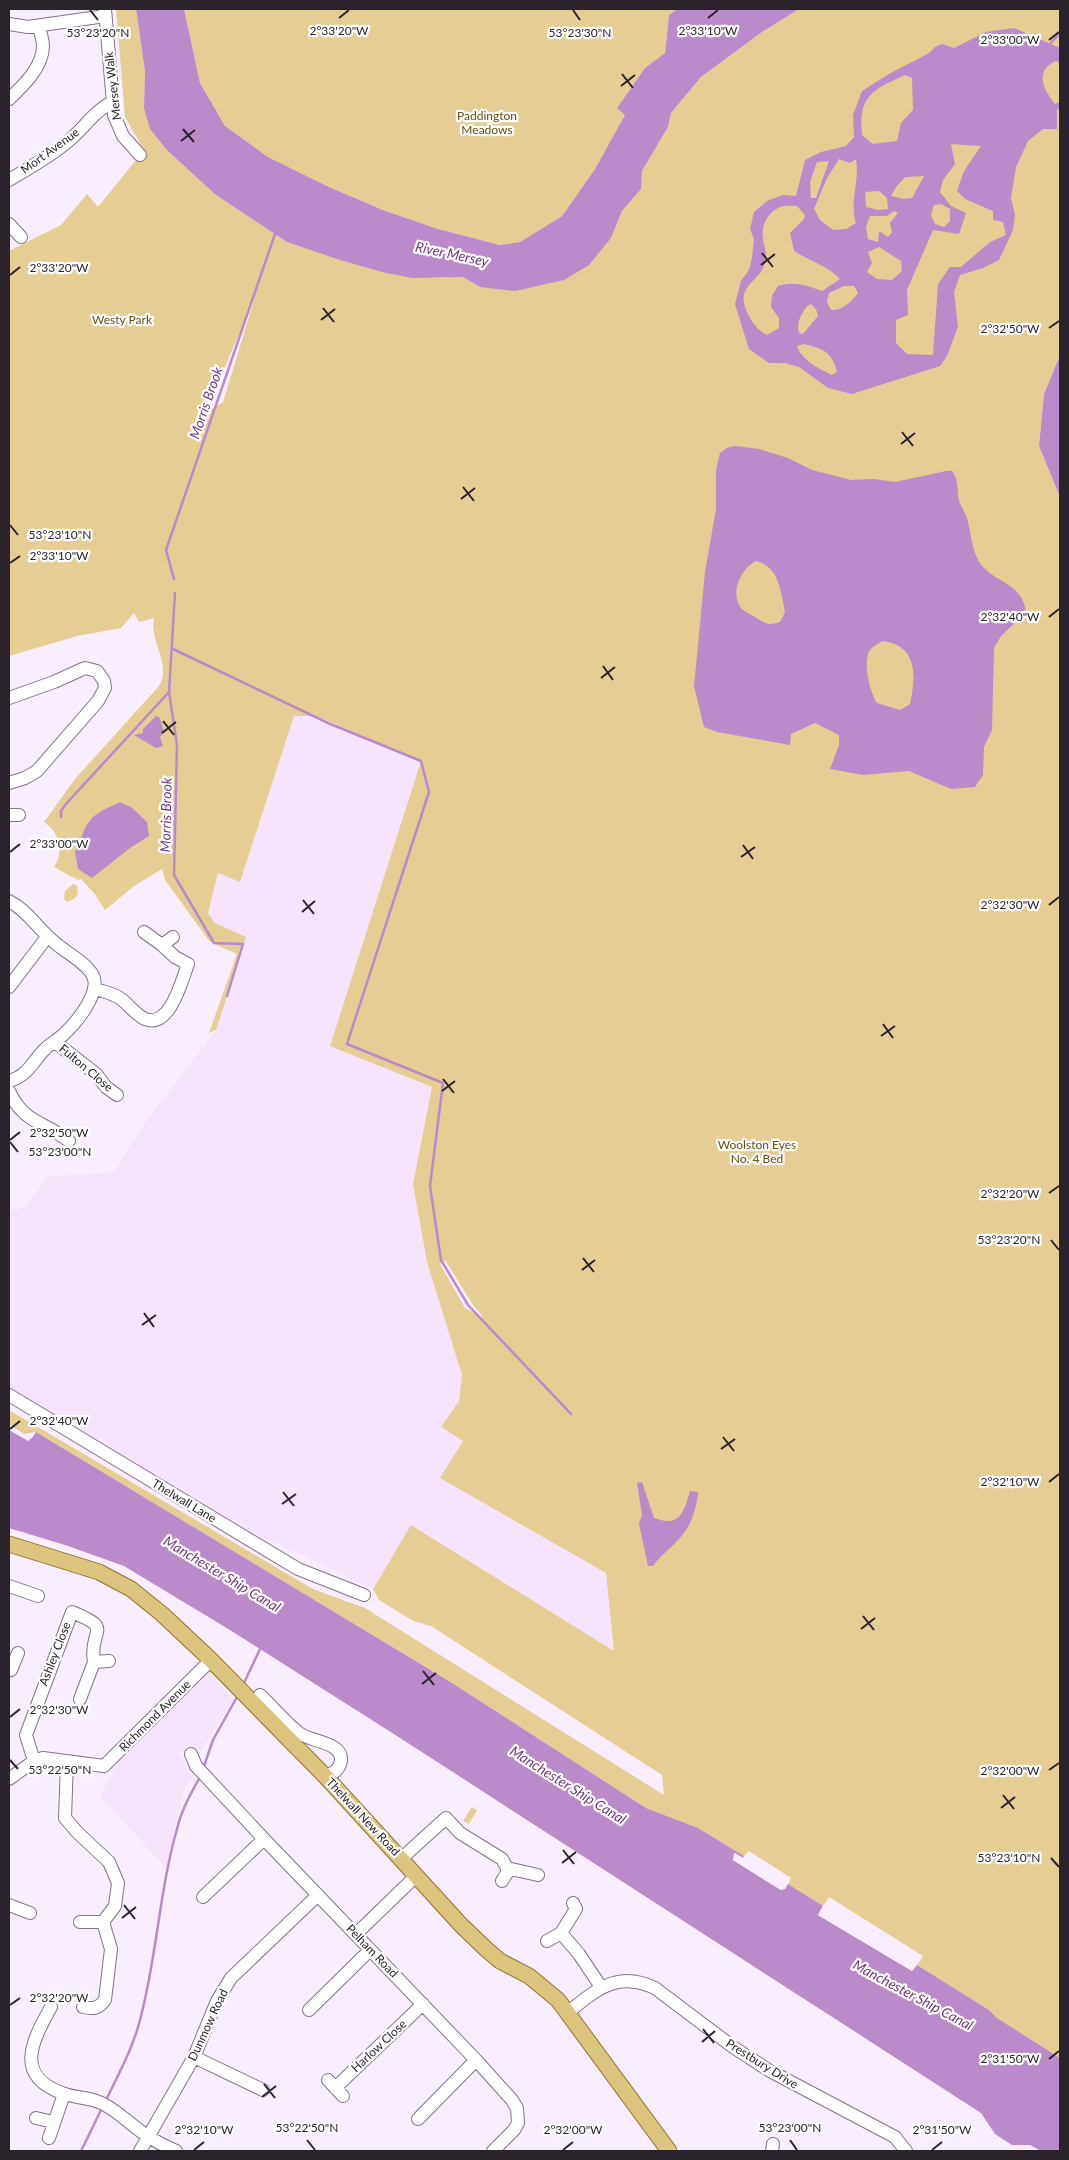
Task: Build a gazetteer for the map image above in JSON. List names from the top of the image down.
{
  "streets": {
    "main road": ["Thelwall New Road"],
    "street": [
      "Mersey Walk",
      "Mort Avenue",
      "Fulton Close",
      "Thelwall Lane",
      "Ashley Close",
      "Richmond Avenue",
      "Pelham Road",
      "Dunmow Road",
      "Harlow Close",
      "Prestbury Drive"
    ]
  },
  "crossings": [
    ["Mersey Walk", "Mort Avenue"],
    ["Ashley Close", "Richmond Avenue"],
    ["Richmond Avenue", "Thelwall New Road"],
    ["Thelwall New Road", "Prestbury Drive"],
    ["Pelham Road", "Dunmow Road"],
    ["Pelham Road", "Harlow Close"]
  ],
  "water": ["River Mersey", "Morris Brook", "Manchester Ship Canal"],
  "parks": ["Paddington Meadows", "Westy Park", "Woolston Eyes No. 4 Bed"],
  "coordinates": [
    "2°33'20\"W",
    "2°33'10\"W",
    "53°23'20\"N",
    "53°23'30\"N",
    "2°33'00\"W",
    "2°32'50\"W",
    "53°23'10\"N",
    "2°32'40\"W",
    "2°32'30\"W",
    "53°23'00\"N",
    "2°32'20\"W",
    "2°32'10\"W",
    "53°22'50\"N",
    "2°32'00\"W",
    "2°31'50\"W"
  ]
}
